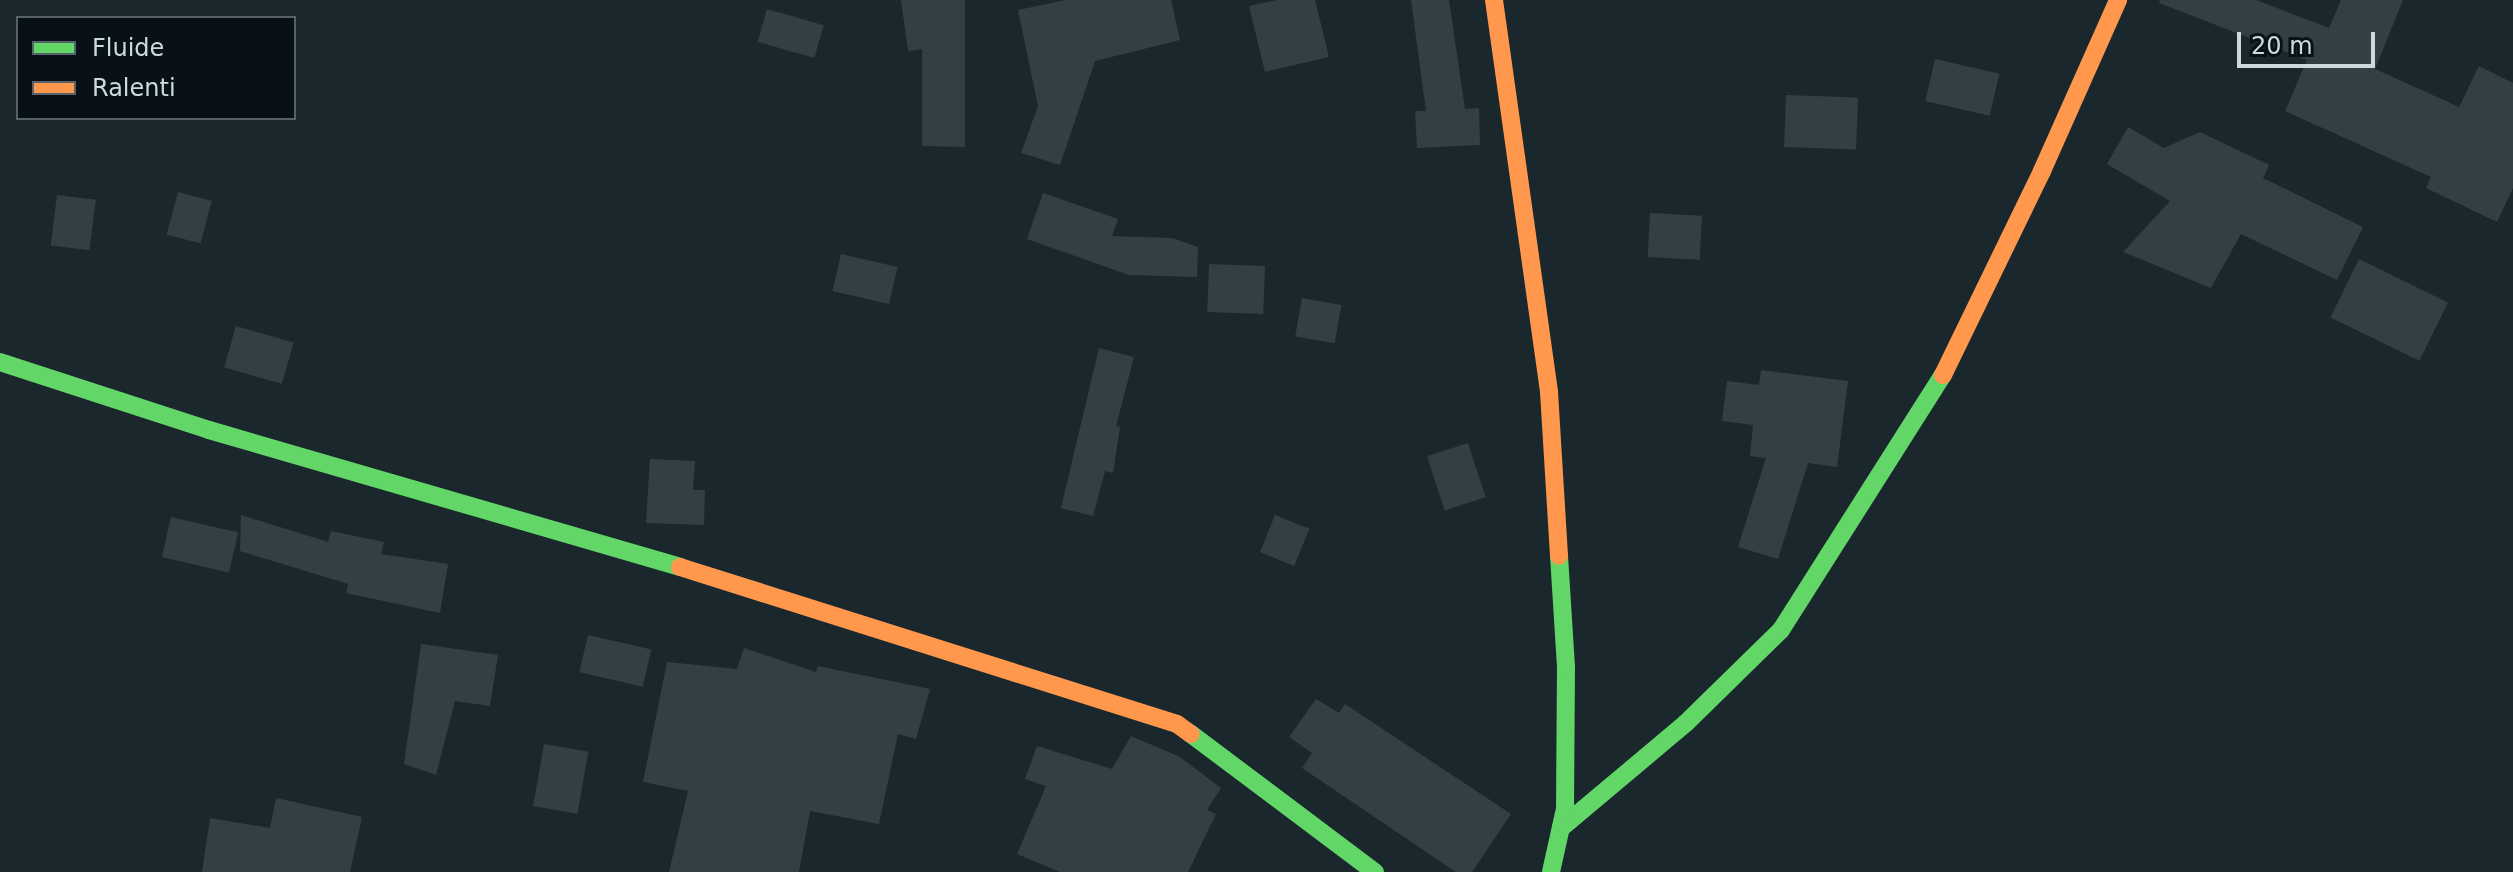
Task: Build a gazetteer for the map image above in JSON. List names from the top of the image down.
{
  "legend": ["Fluide", "Ralenti"],
  "scale_bar": "20 m"
}
